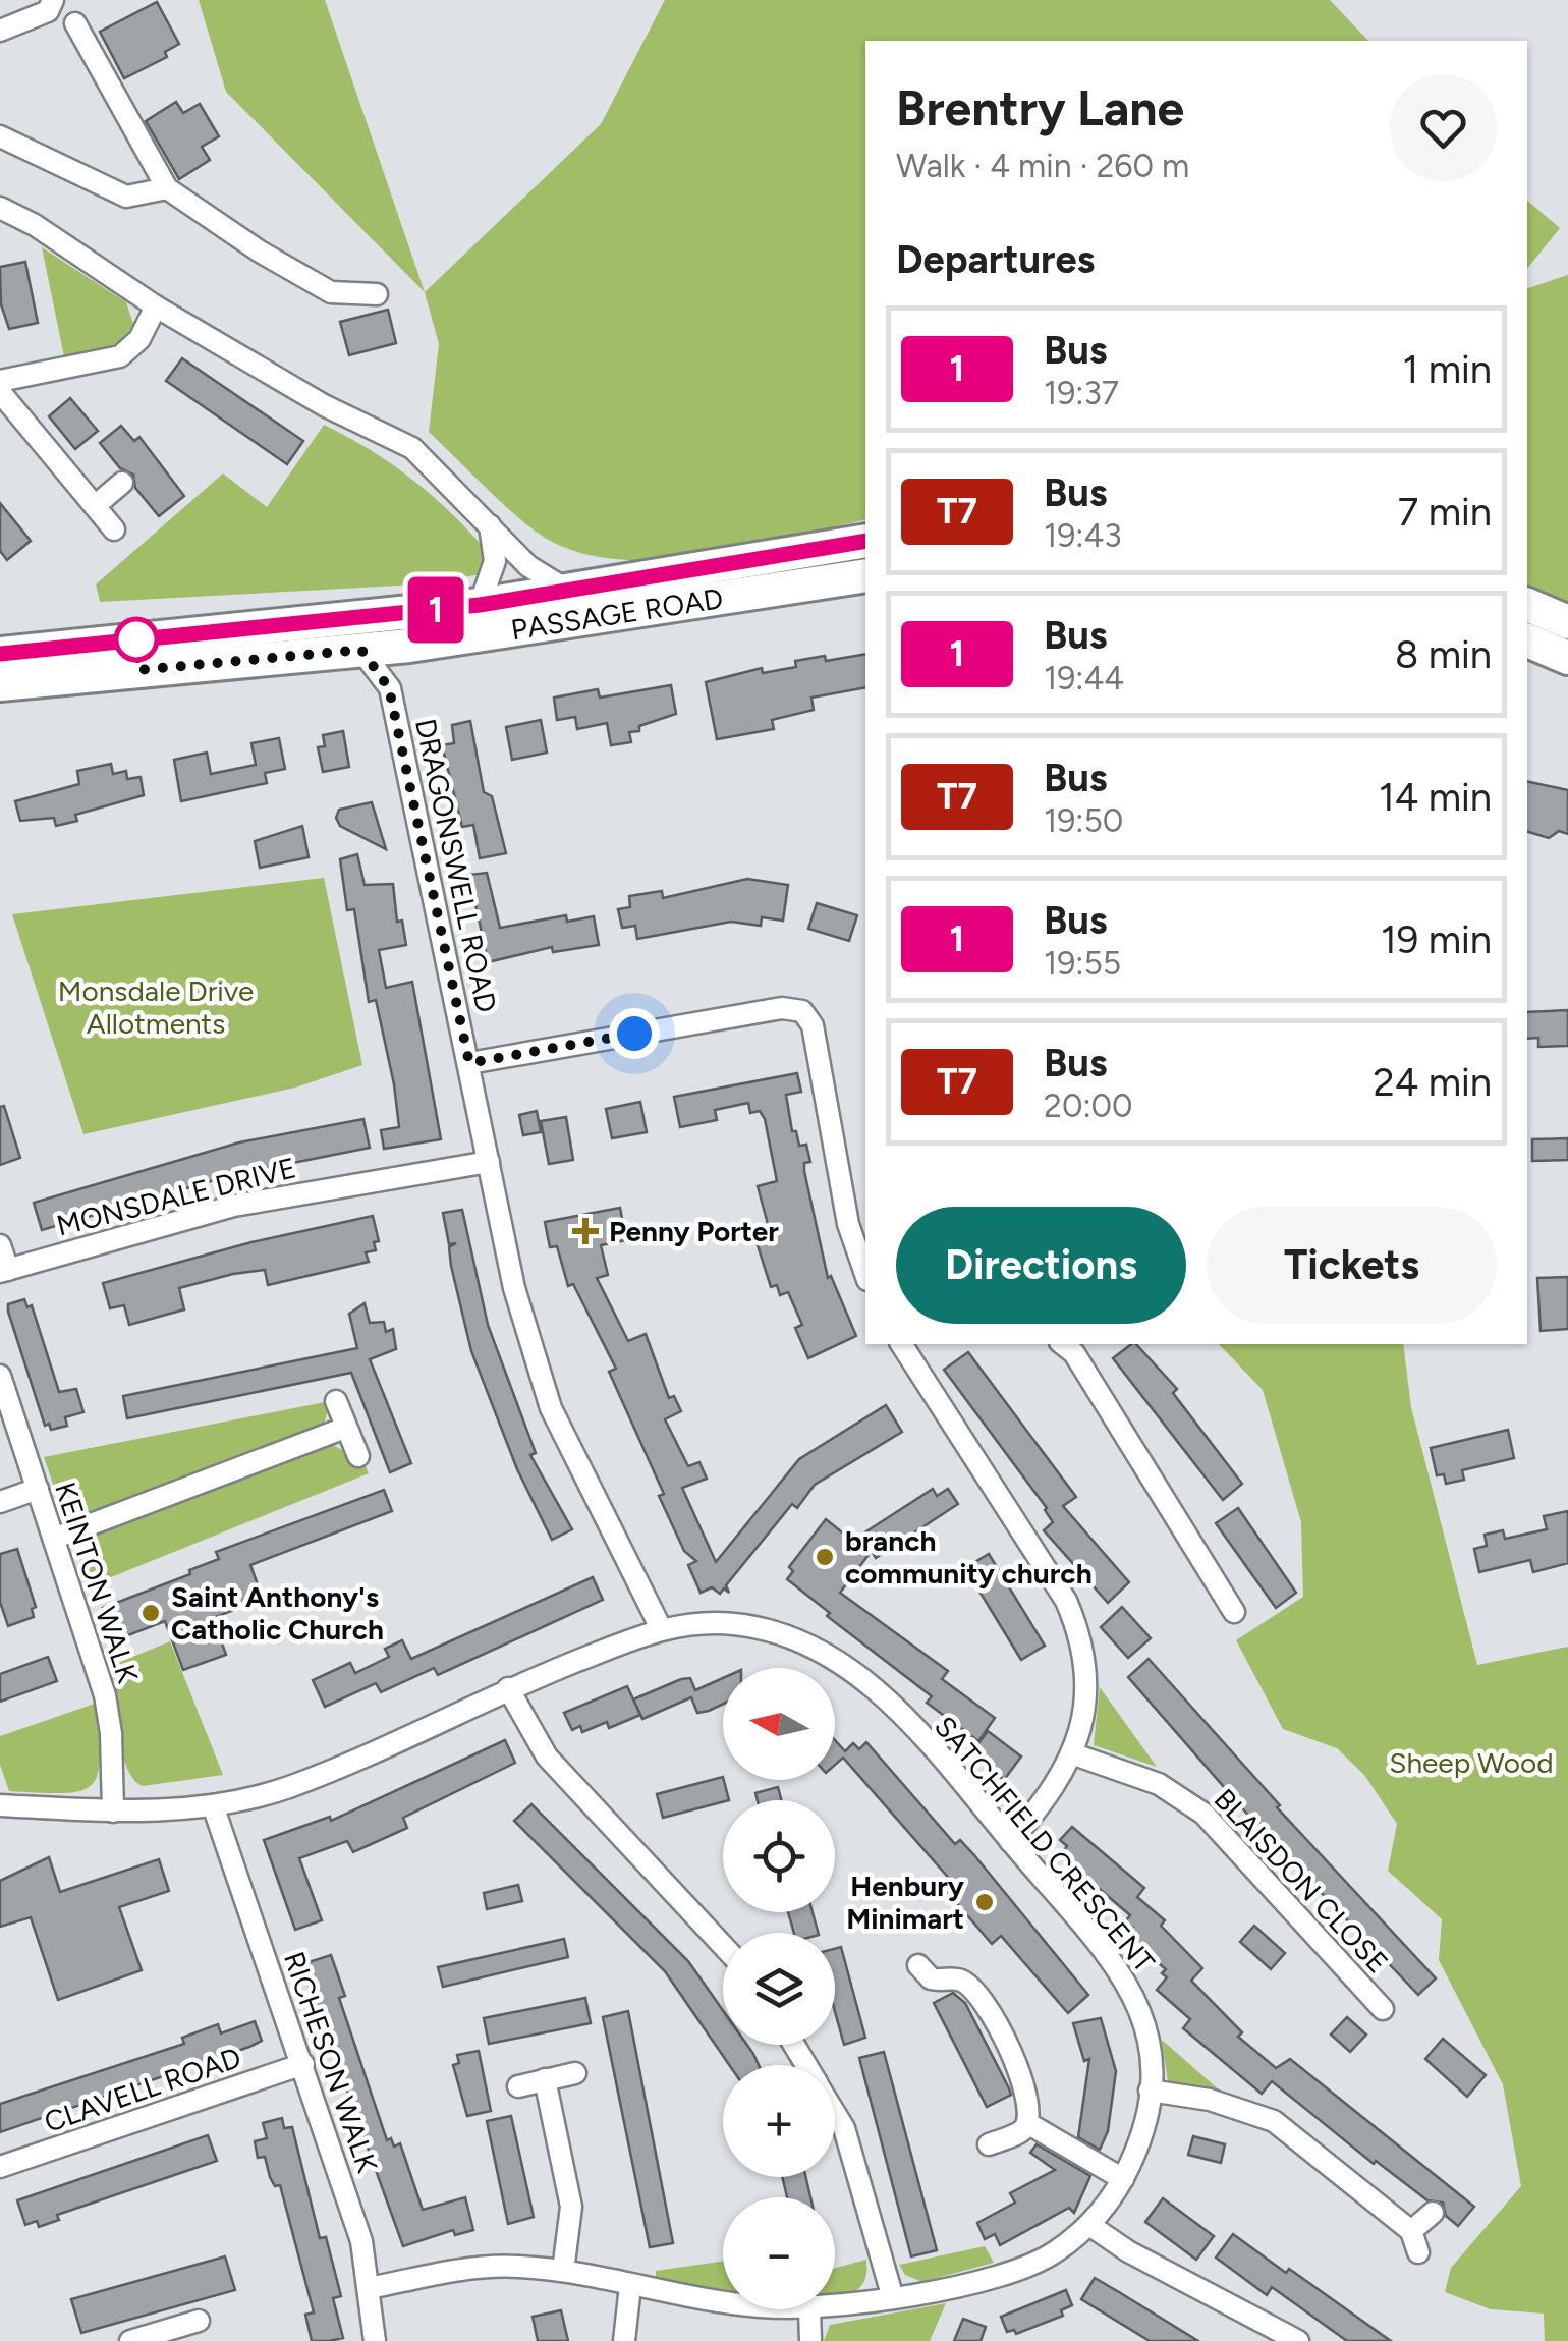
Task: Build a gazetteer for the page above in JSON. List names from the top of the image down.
{
  "streets": {
    "main road": ["PASSAGE ROAD"],
    "street": [
      "DRAGONSWELL ROAD",
      "MONSDALE DRIVE",
      "KEINTON WALK",
      "SATCHFIELD CRESCENT",
      "BLAISDON CLOSE",
      "RICHESON WALK",
      "CLAVELL ROAD"
    ]
  },
  "crossings": [
    ["PASSAGE ROAD", "DRAGONSWELL ROAD"],
    ["DRAGONSWELL ROAD", "MONSDALE DRIVE"],
    ["DRAGONSWELL ROAD", "SATCHFIELD CRESCENT"],
    ["KEINTON WALK", "SATCHFIELD CRESCENT"],
    ["SATCHFIELD CRESCENT", "RICHESON WALK"],
    ["RICHESON WALK", "CLAVELL ROAD"]
  ],
  "parks": ["Monsdale Drive Allotments", "Sheep Wood"],
  "places": {
    "health": ["Penny Porter"],
    "other": ["branch community church", "Saint Anthony's Catholic Church", "Henbury Minimart"]
  },
  "lines": ["bus line 1"],
  "north": "left",
  "page": {
    "on_map": "1",
    "heading": [
      ["Brentry Lane", "Walk · 4 min · 260 m"],
      "Departures"
    ],
    "list": [
      {
        "mark": "1",
        "name": "Bus",
        "note": "19:37",
        "value": "1 min"
      },
      {
        "mark": "T7",
        "name": "Bus",
        "note": "19:43",
        "value": "7 min"
      },
      {
        "mark": "1",
        "name": "Bus",
        "note": "19:44",
        "value": "8 min"
      },
      {
        "mark": "T7",
        "name": "Bus",
        "note": "19:50",
        "value": "14 min"
      },
      {
        "mark": "1",
        "name": "Bus",
        "note": "19:55",
        "value": "19 min"
      },
      {
        "mark": "T7",
        "name": "Bus",
        "note": "20:00",
        "value": "24 min"
      }
    ],
    "buttons": ["Directions", "Tickets"],
    "map_buttons": ["+", "−"]
  }
}
